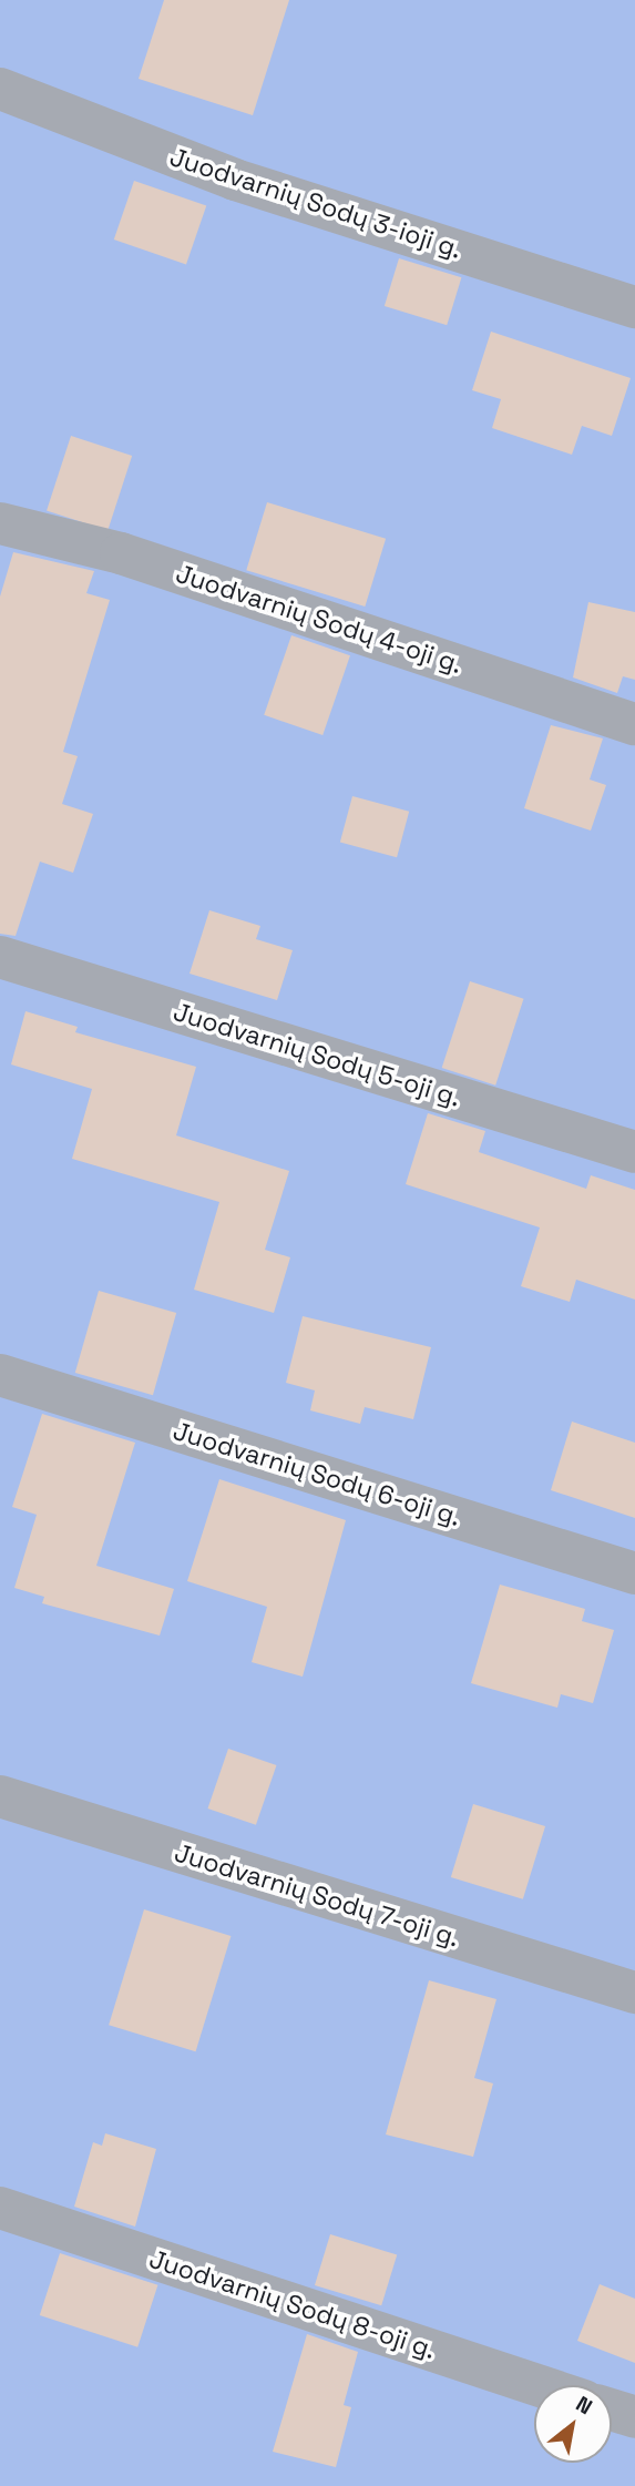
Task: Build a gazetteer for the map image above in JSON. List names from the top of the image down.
{
  "streets": {
    "street": [
      "Juodvarnių Sodų 3-ioji g.",
      "Juodvarnių Sodų 4-oji g.",
      "Juodvarnių Sodų 5-oji g.",
      "Juodvarnių Sodų 6-oji g.",
      "Juodvarnių Sodų 7-oji g.",
      "Juodvarnių Sodų 8-oji g."
    ]
  },
  "north": "top right"
}
